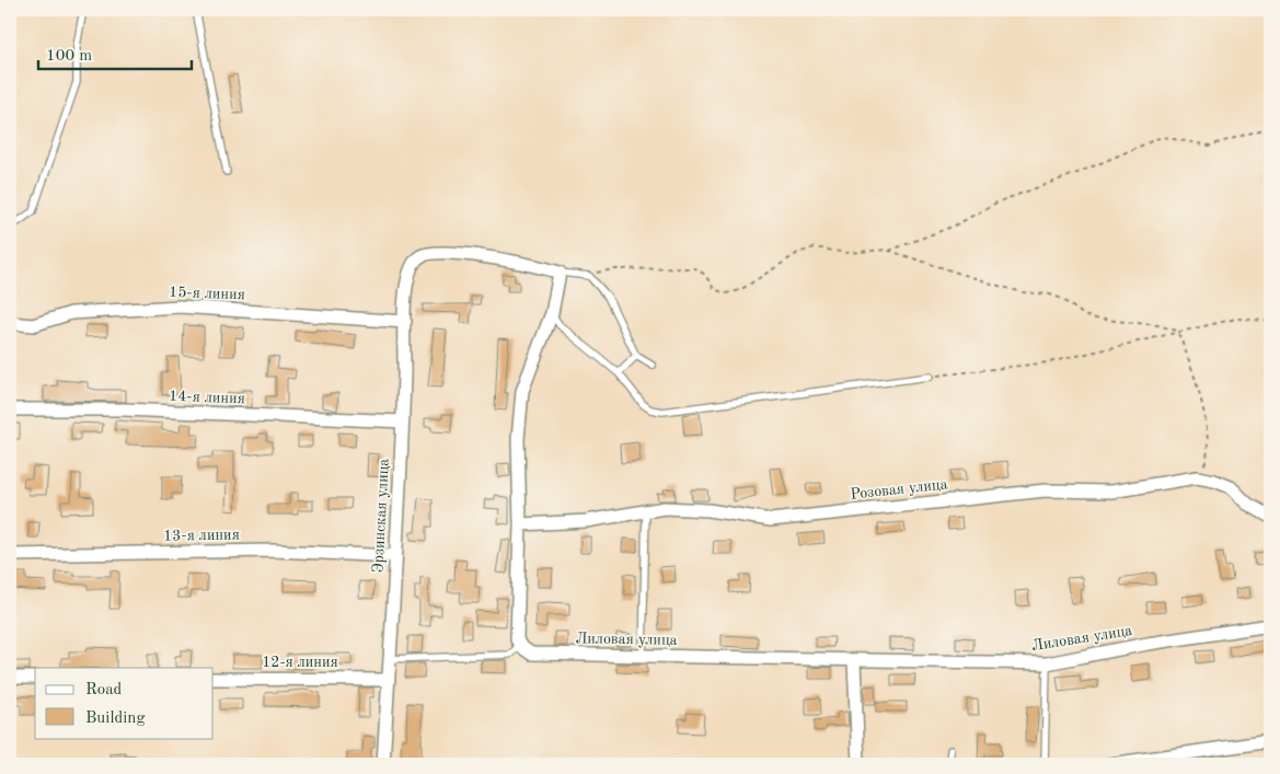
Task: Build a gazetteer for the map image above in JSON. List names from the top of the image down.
{
  "streets": {
    "street": [
      "15-я линия",
      "14-я линия",
      "Розовая улица",
      "Эрзинская улица",
      "13-я линия",
      "Лиловая улица",
      "12-я линия"
    ]
  },
  "crossings": [
    ["15-я линия", "Эрзинская улица"],
    ["14-я линия", "Эрзинская улица"],
    ["Эрзинская улица", "13-я линия"],
    ["Эрзинская улица", "12-я линия"]
  ],
  "legend": ["Road", "Building"],
  "scale_bar": "100 m"
}
